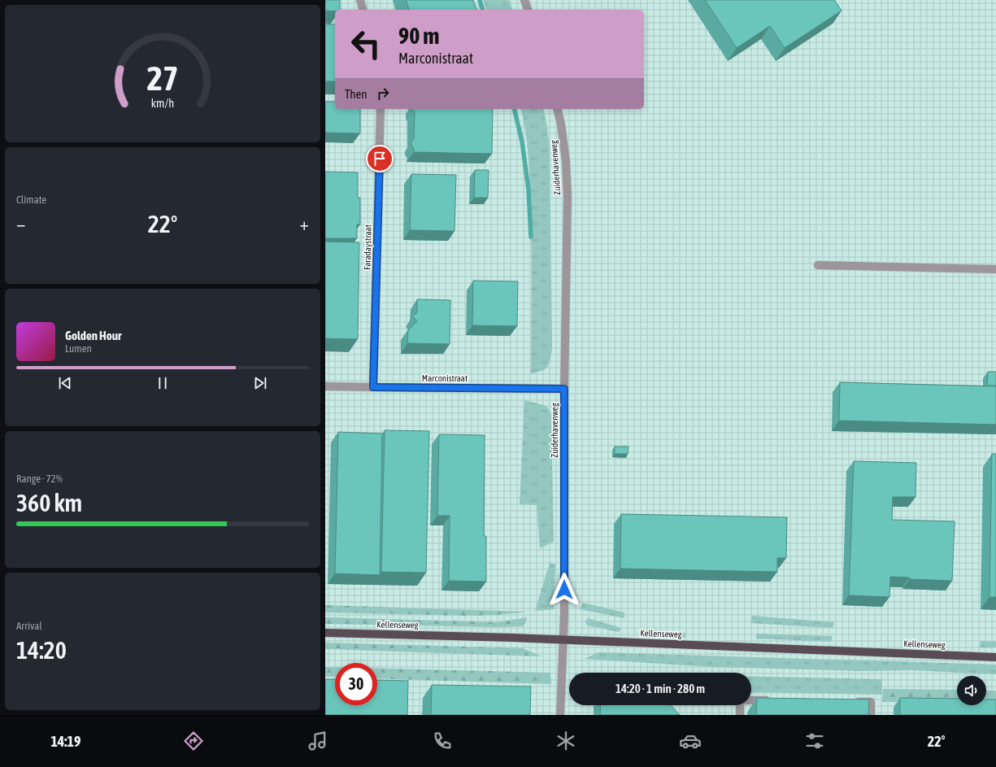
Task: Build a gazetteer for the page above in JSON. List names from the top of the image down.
{
  "streets": {
    "main road": ["Kellenseweg"],
    "street": ["Zuiderhavenweg", "Faradaystraat", "Marconistraat"]
  },
  "crossings": [
    ["Zuiderhavenweg", "Marconistraat"],
    ["Zuiderhavenweg", "Kellenseweg"],
    ["Faradaystraat", "Marconistraat"]
  ],
  "page": {
    "turn": ["90 m", "Marconistraat"],
    "then": "Then",
    "tile": [
      "Climate",
      ["Range · 72%", "360 km"],
      ["Arrival", "14:20"]
    ],
    "heat": ["−", "22°", "+"],
    "song": ["Golden Hour", "Lumen"],
    "limit": "30",
    "trip": "14:20 · 1 min · 280 m",
    "tabs": ["14:19", "22°"],
    "gauge": ["27", "km/h"]
  }
}
